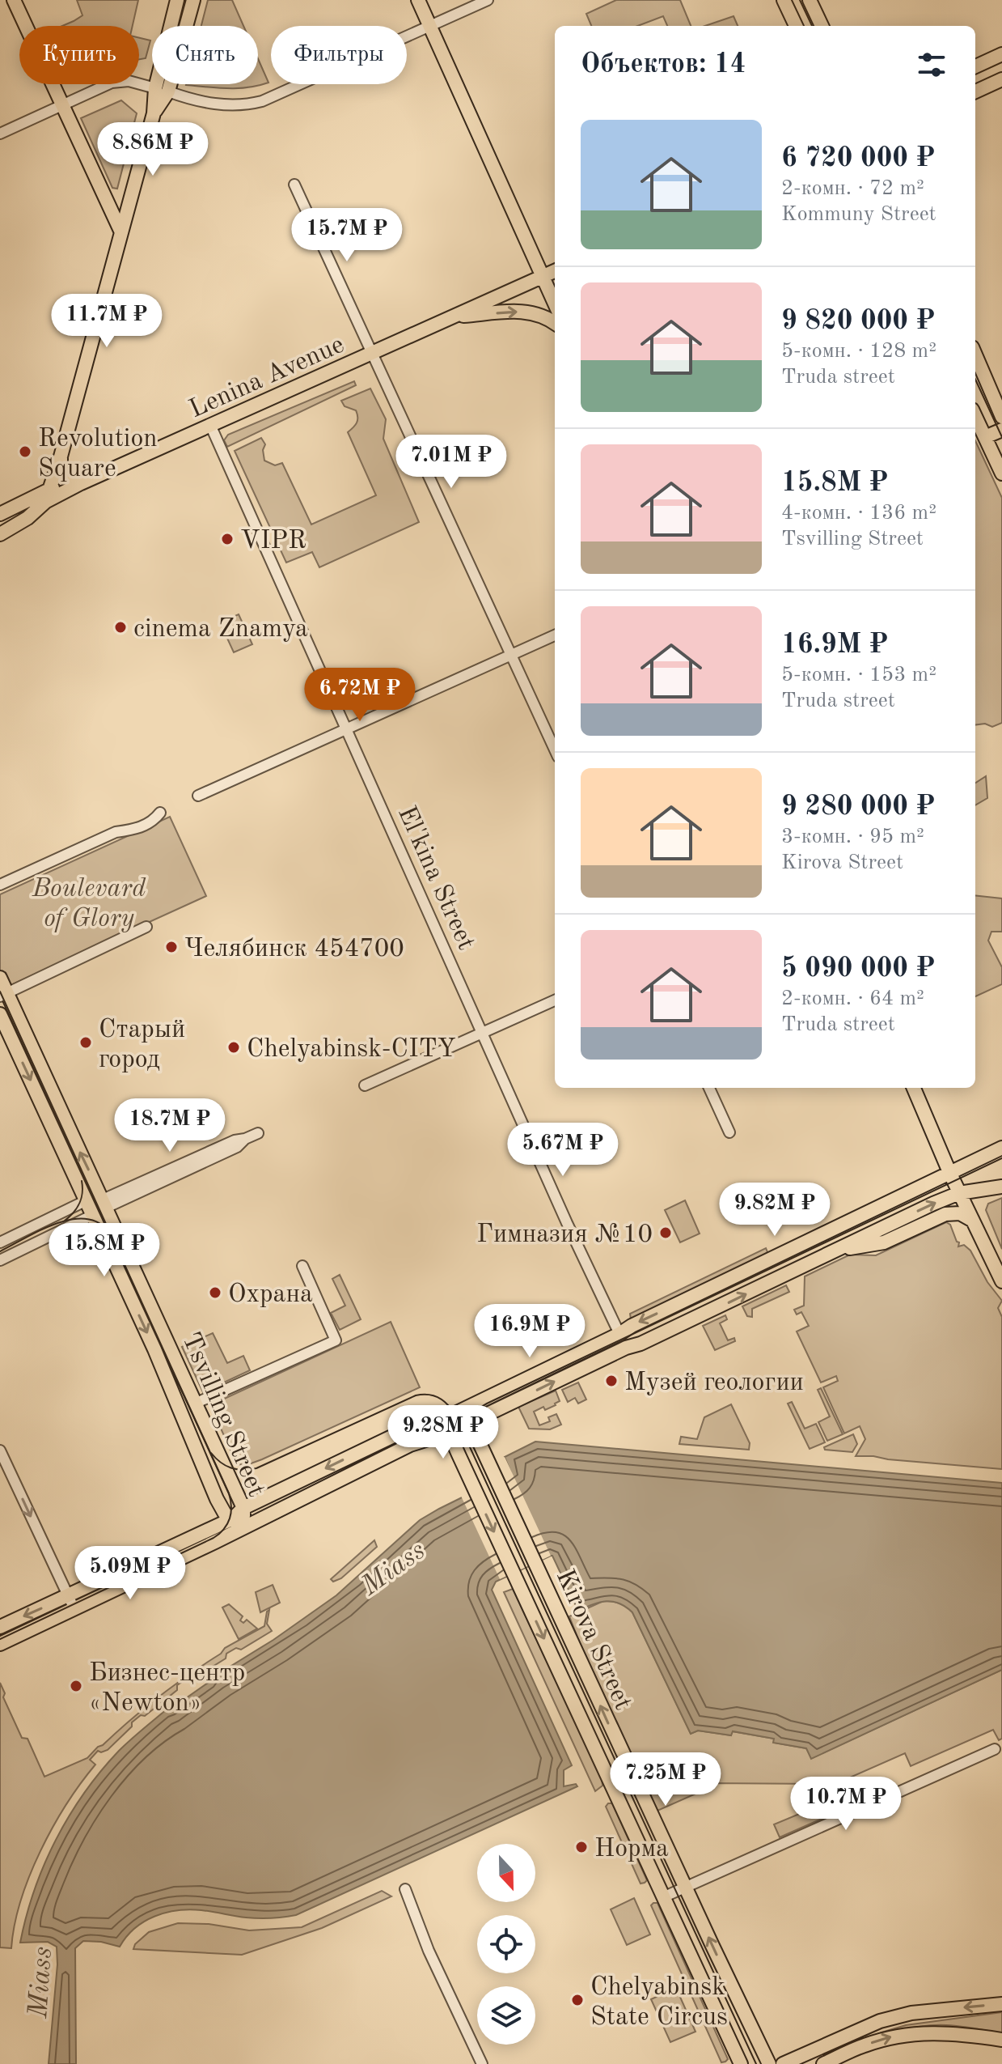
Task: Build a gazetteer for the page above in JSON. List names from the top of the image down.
{
  "streets": {
    "main road": [
      "Lenina Avenue",
      "El'kina Street",
      "Tsvilling Street",
      "Kirova Street"
    ]
  },
  "crossings": [
    ["Lenina Avenue", "El'kina Street"]
  ],
  "water": ["Miass"],
  "parks": ["Boulevard of Glory"],
  "places": [
    "Revolution Square",
    "VIPR",
    "cinema Znamya",
    "Челябинск 454700",
    "Старый город",
    "Chelyabinsk-CITY",
    "Гимназия №10",
    "Охрана",
    "Музей геологии",
    "Бизнес-центр «Newton»",
    "Норма",
    "Chelyabinsk State Circus"
  ],
  "north": "bottom",
  "page": {
    "chip": ["Купить", "Снять", "Фильтры"],
    "heading": "Объектов: 14",
    "list": [
      {
        "name": "6 720 000 ₽",
        "note": "2-комн. · 72 m² · Kommuny Street"
      },
      {
        "name": "9 820 000 ₽",
        "note": "5-комн. · 128 m² · Truda street"
      },
      {
        "name": "15.8M ₽",
        "note": "4-комн. · 136 m² · Tsvilling Street"
      },
      {
        "name": "16.9M ₽",
        "note": "5-комн. · 153 m² · Truda street"
      },
      {
        "name": "9 280 000 ₽",
        "note": "3-комн. · 95 m² · Kirova Street"
      },
      {
        "name": "5 090 000 ₽",
        "note": "2-комн. · 64 m² · Truda street"
      }
    ],
    "price": [
      "8.86M ₽",
      "15.7M ₽",
      "11.7M ₽",
      "7.01M ₽",
      "6.72M ₽",
      "18.7M ₽",
      "5.67M ₽",
      "9.82M ₽",
      "15.8M ₽",
      "16.9M ₽",
      "9.28M ₽",
      "5.09M ₽",
      "7.25M ₽",
      "10.7M ₽"
    ]
  }
}
